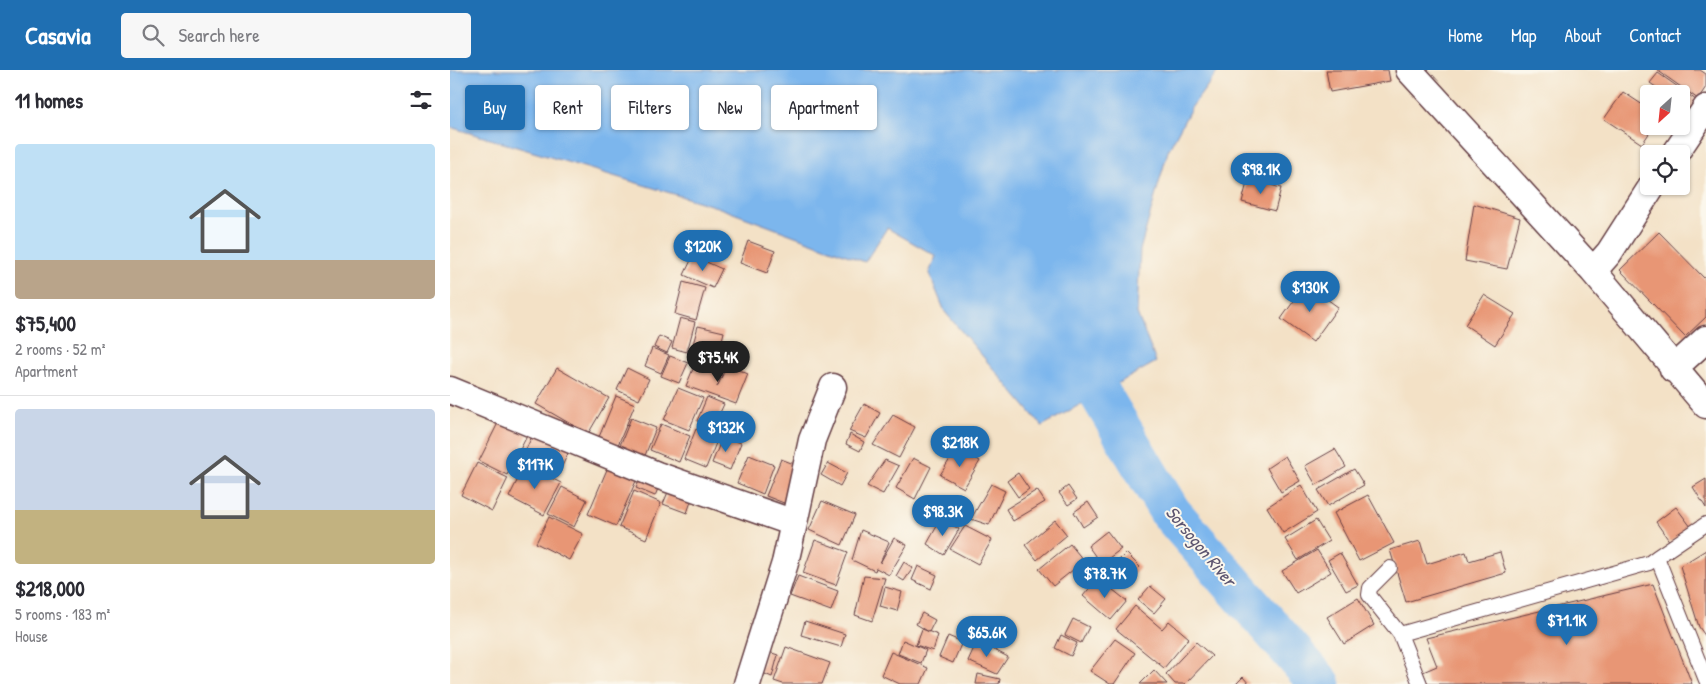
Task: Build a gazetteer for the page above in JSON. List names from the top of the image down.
{
  "water": ["Sorsogon River"],
  "north": "bottom left",
  "page": {
    "header": "Casavia",
    "search": "Search here",
    "nav": [
      "Home",
      "Map",
      "About",
      "Contact"
    ],
    "heading": "11 homes",
    "chip": [
      "Buy",
      "Rent",
      "Filters",
      "New",
      "Apartment"
    ],
    "list": [
      {
        "name": "$75,400",
        "note": "2 rooms · 52 m² · Apartment"
      },
      {
        "name": "$218,000",
        "note": "5 rooms · 183 m² · House"
      }
    ],
    "price": [
      "$98.1K",
      "$120K",
      "$130K",
      "$75.4K",
      "$132K",
      "$218K",
      "$117K",
      "$98.3K",
      "$78.7K",
      "$71.1K",
      "$65.6K"
    ]
  }
}
